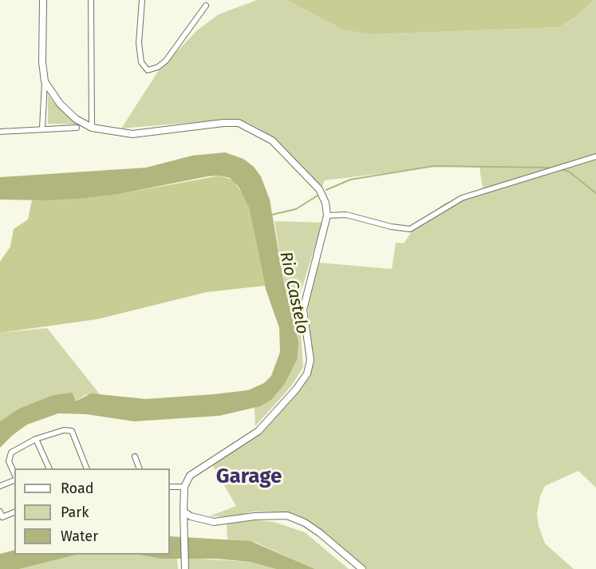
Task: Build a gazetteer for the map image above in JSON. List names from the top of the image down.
{
  "districts": ["Garage"],
  "water": ["Rio Castelo"],
  "legend": ["Road", "Park", "Water"]
}
